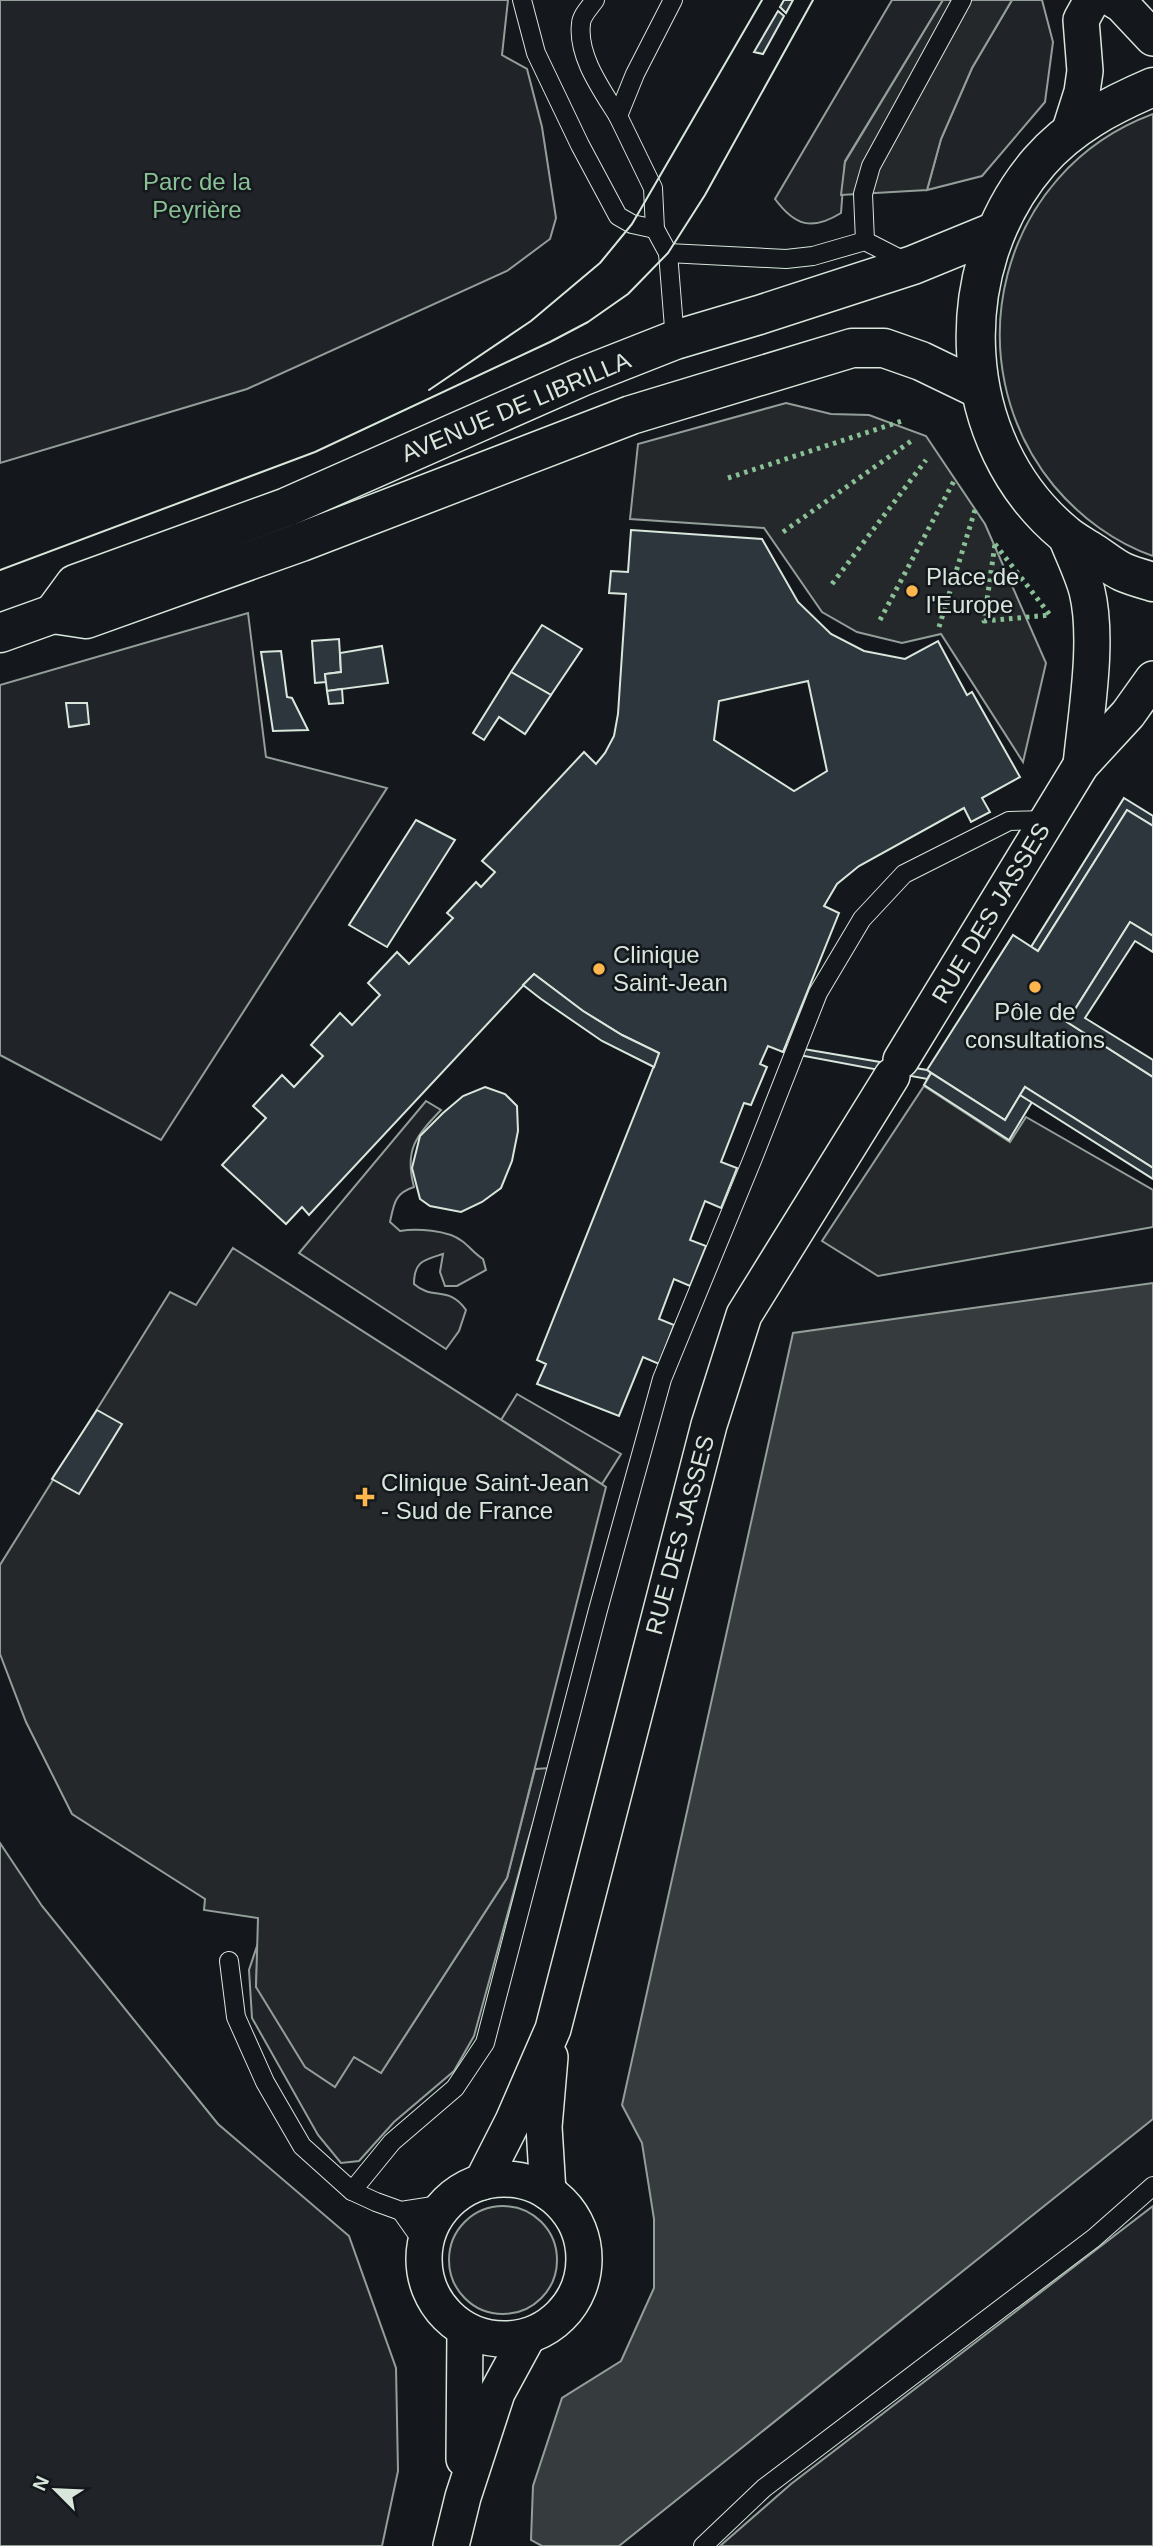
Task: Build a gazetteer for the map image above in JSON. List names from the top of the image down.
{
  "streets": {
    "main road": ["AVENUE DE LIBRILLA"],
    "street": ["RUE DES JASSES"]
  },
  "parks": ["Parc de la Peyrière"],
  "places": {
    "other": ["Place de l'Europe", "Clinique Saint-Jean", "Pôle de consultations"],
    "health": ["Clinique Saint-Jean - Sud de France"]
  },
  "north": "top left"
}
